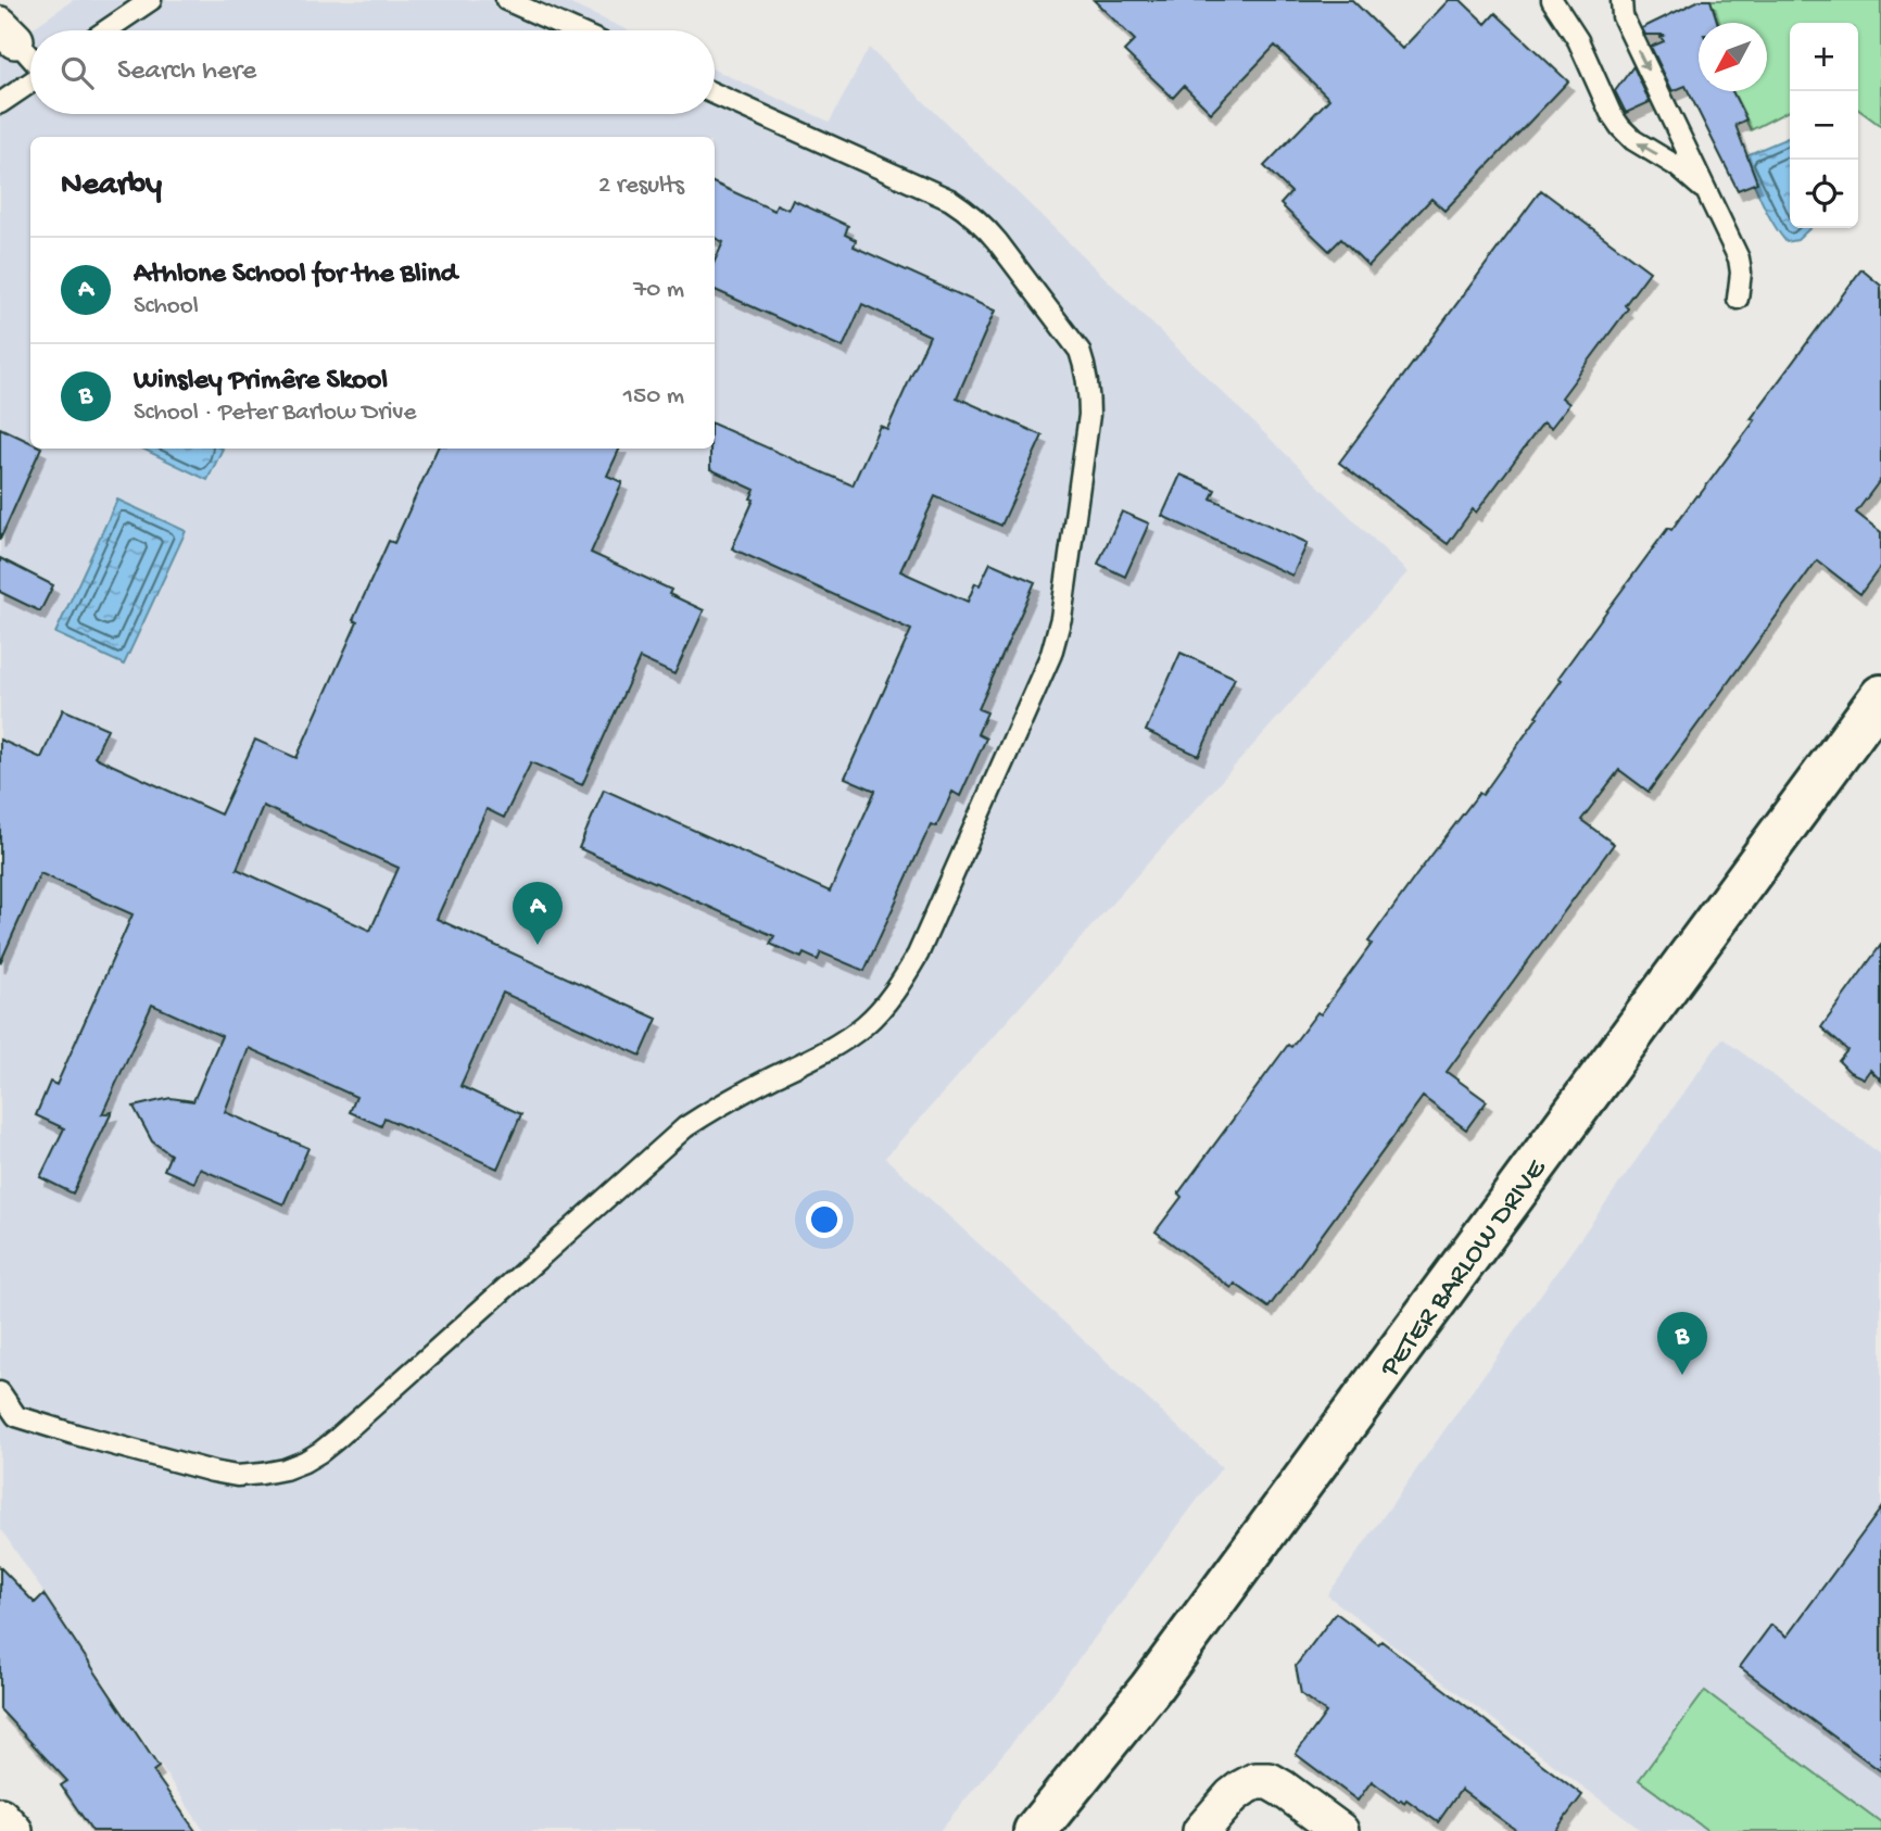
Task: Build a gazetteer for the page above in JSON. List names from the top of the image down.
{
  "streets": {
    "street": ["PETER BARLOW DRIVE"]
  },
  "north": "bottom left",
  "page": {
    "map_buttons": ["+", "−"],
    "search": "Search here",
    "heading": ["Nearby", "2 results"],
    "list": [
      {
        "mark": "A",
        "name": "Athlone School for the Blind",
        "note": "School",
        "value": "70 m"
      },
      {
        "mark": "B",
        "name": "Winsley Primêre Skool",
        "note": "School · Peter Barlow Drive",
        "value": "150 m"
      }
    ],
    "pins": ["A", "B"]
  }
}
